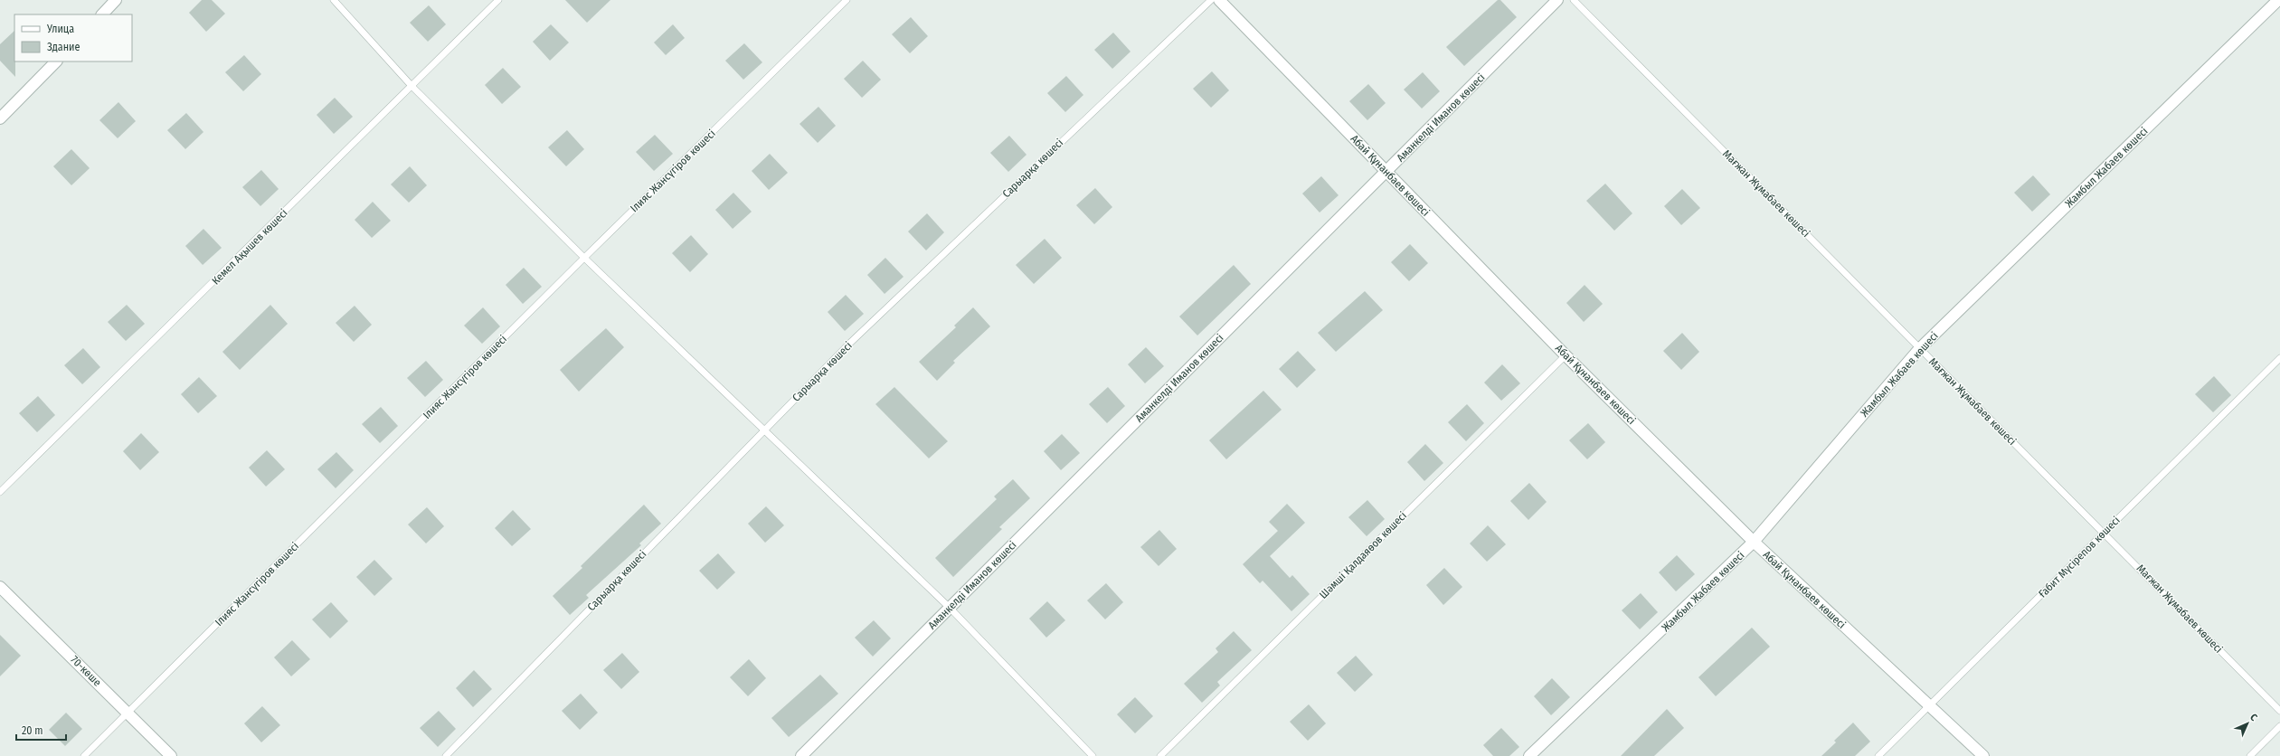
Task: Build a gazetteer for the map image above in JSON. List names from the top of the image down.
{
  "streets": {
    "street": [
      "Аманкелді Иманов көшесі",
      "Жамбыл Жабаев көшесі",
      "Абай Құнанбаев көшесі",
      "70-көше"
    ],
    "lane": [
      "Сарыарқа көшесі",
      "Ілияс Жансүгіров көшесі",
      "Мағжан Жұмабаев көшесі",
      "Кемел Ақышев көшесі",
      "Шәмші Қалдаяөов көшесі",
      "Ғабит Мүсірепов көшесі"
    ]
  },
  "crossings": [
    ["Аманкелді Иманов көшесі", "Абай Құнанбаев көшесі"],
    ["Жамбыл Жабаев көшесі", "Абай Құнанбаев көшесі"],
    ["Жамбыл Жабаев көшесі", "Мағжан Жұмабаев көшесі"],
    ["Ілияс Жансүгіров көшесі", "70-көше"],
    ["Абай Құнанбаев көшесі", "Шәмші Қалдаяөов көшесі"],
    ["Абай Құнанбаев көшесі", "Ғабит Мүсірепов көшесі"],
    ["Мағжан Жұмабаев көшесі", "Ғабит Мүсірепов көшесі"]
  ],
  "legend": ["Улица", "Здание"],
  "scale_bar": "20 m",
  "north": "top right"
}
